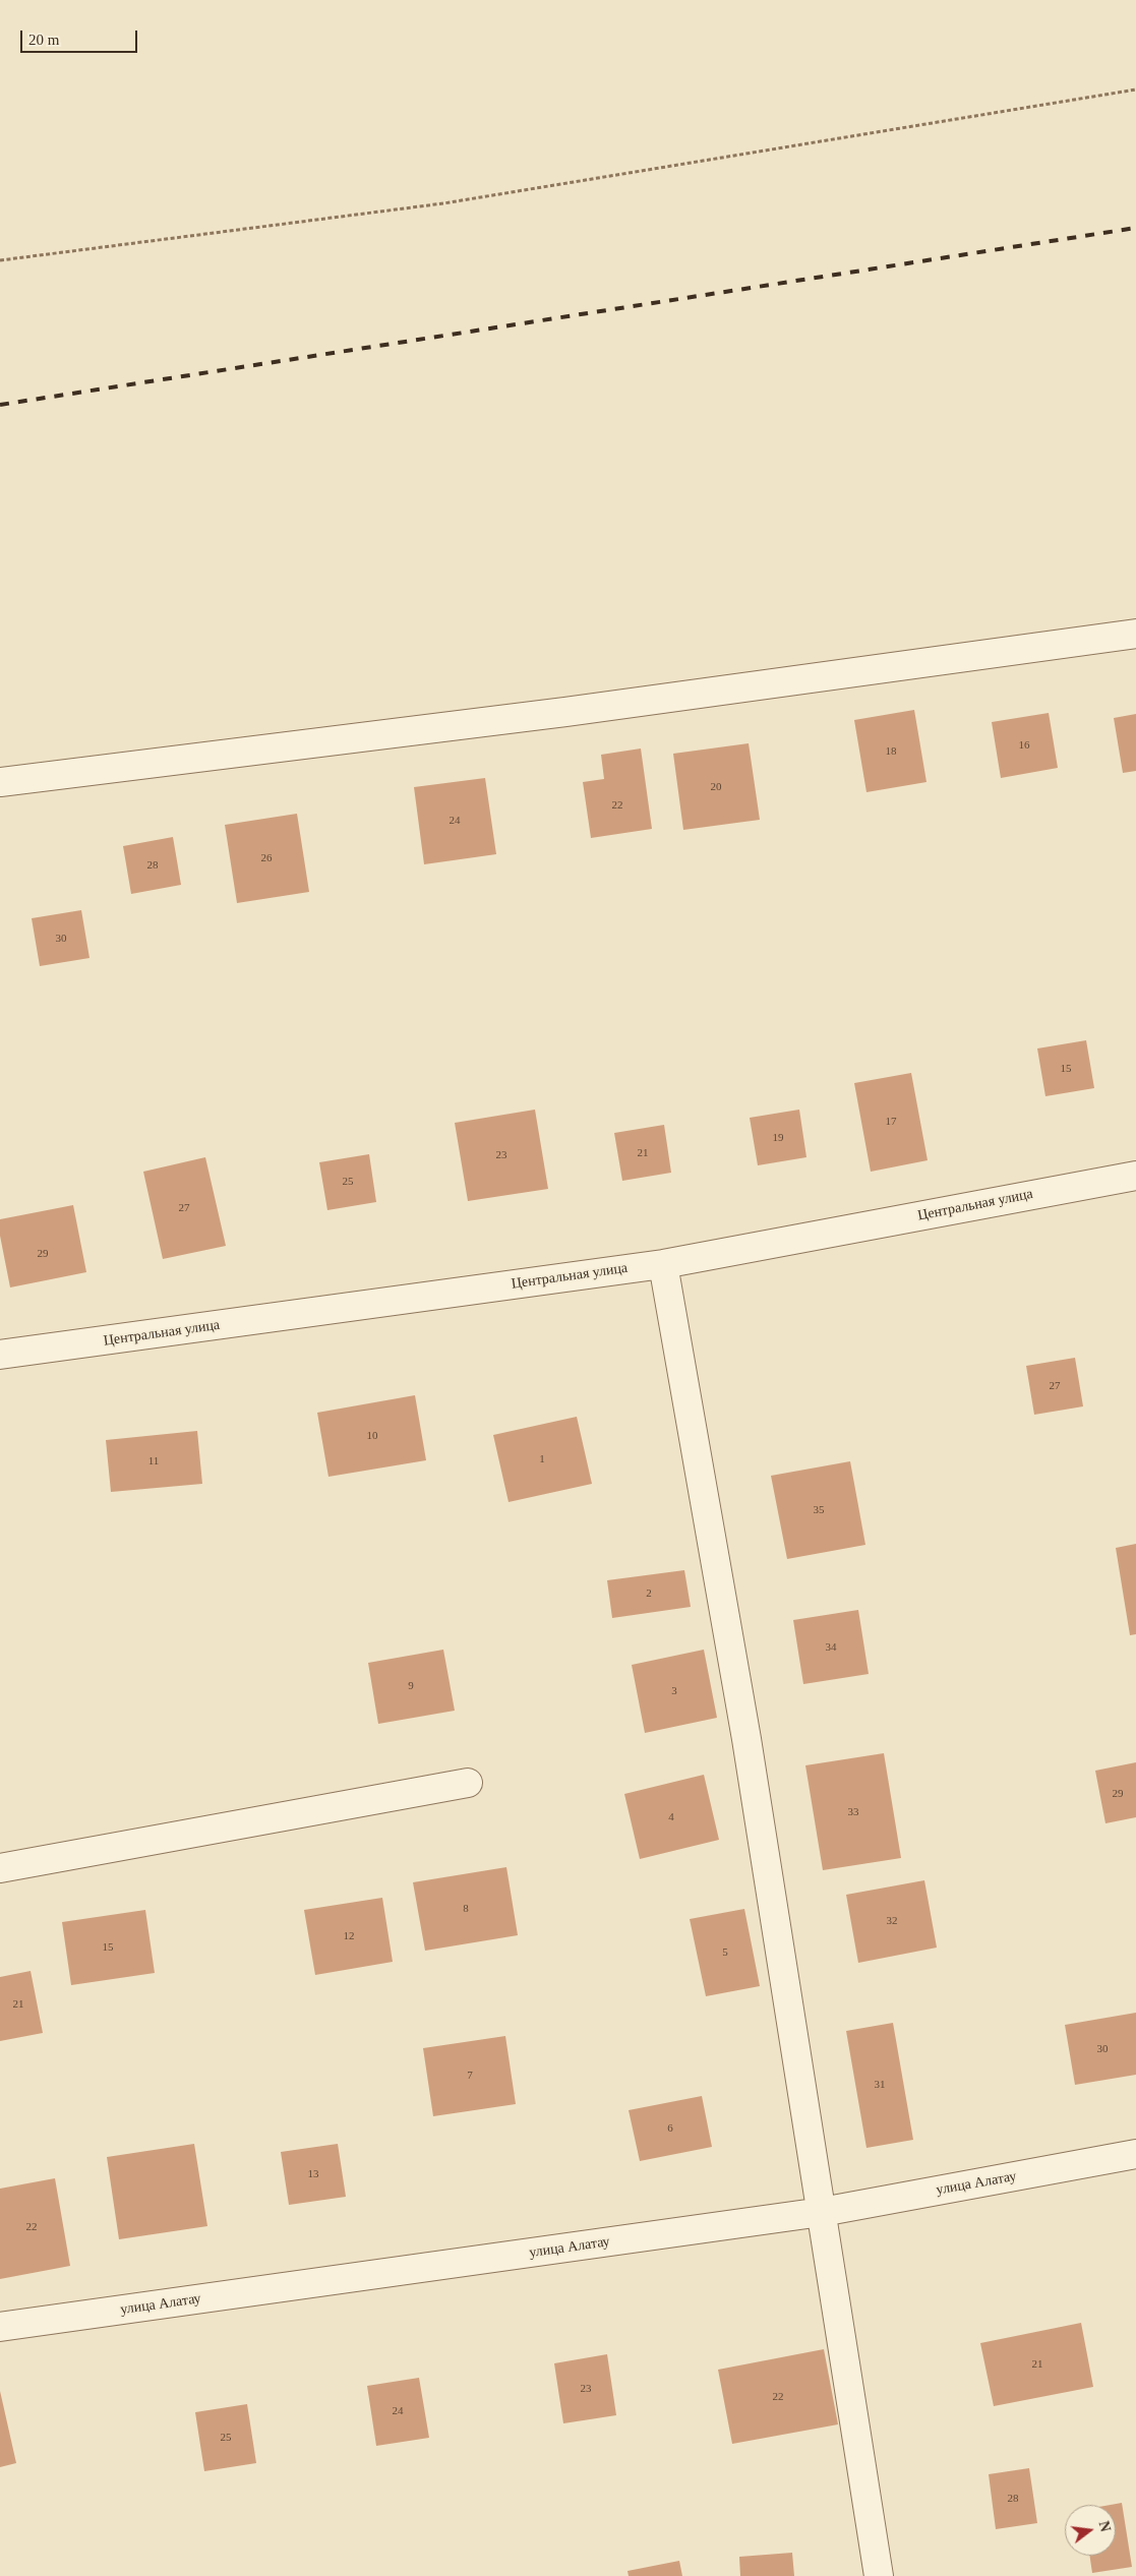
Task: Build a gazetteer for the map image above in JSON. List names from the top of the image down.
{
  "streets": {
    "street": ["Центральная улица", "улица Алатау"]
  },
  "house_numbers": [
    "16",
    "18",
    "20",
    "22",
    "24",
    "26",
    "28",
    "30",
    "15",
    "17",
    "19",
    "21",
    "23",
    "25",
    "27",
    "29",
    "27",
    "10",
    "1",
    "11",
    "35",
    "2",
    "34",
    "9",
    "3",
    "29",
    "33",
    "4",
    "8",
    "32",
    "12",
    "15",
    "5",
    "21",
    "30",
    "7",
    "31",
    "6",
    "13",
    "22",
    "21",
    "23",
    "22",
    "24",
    "25",
    "28"
  ],
  "scale_bar": "20 m",
  "north": "right"
}
